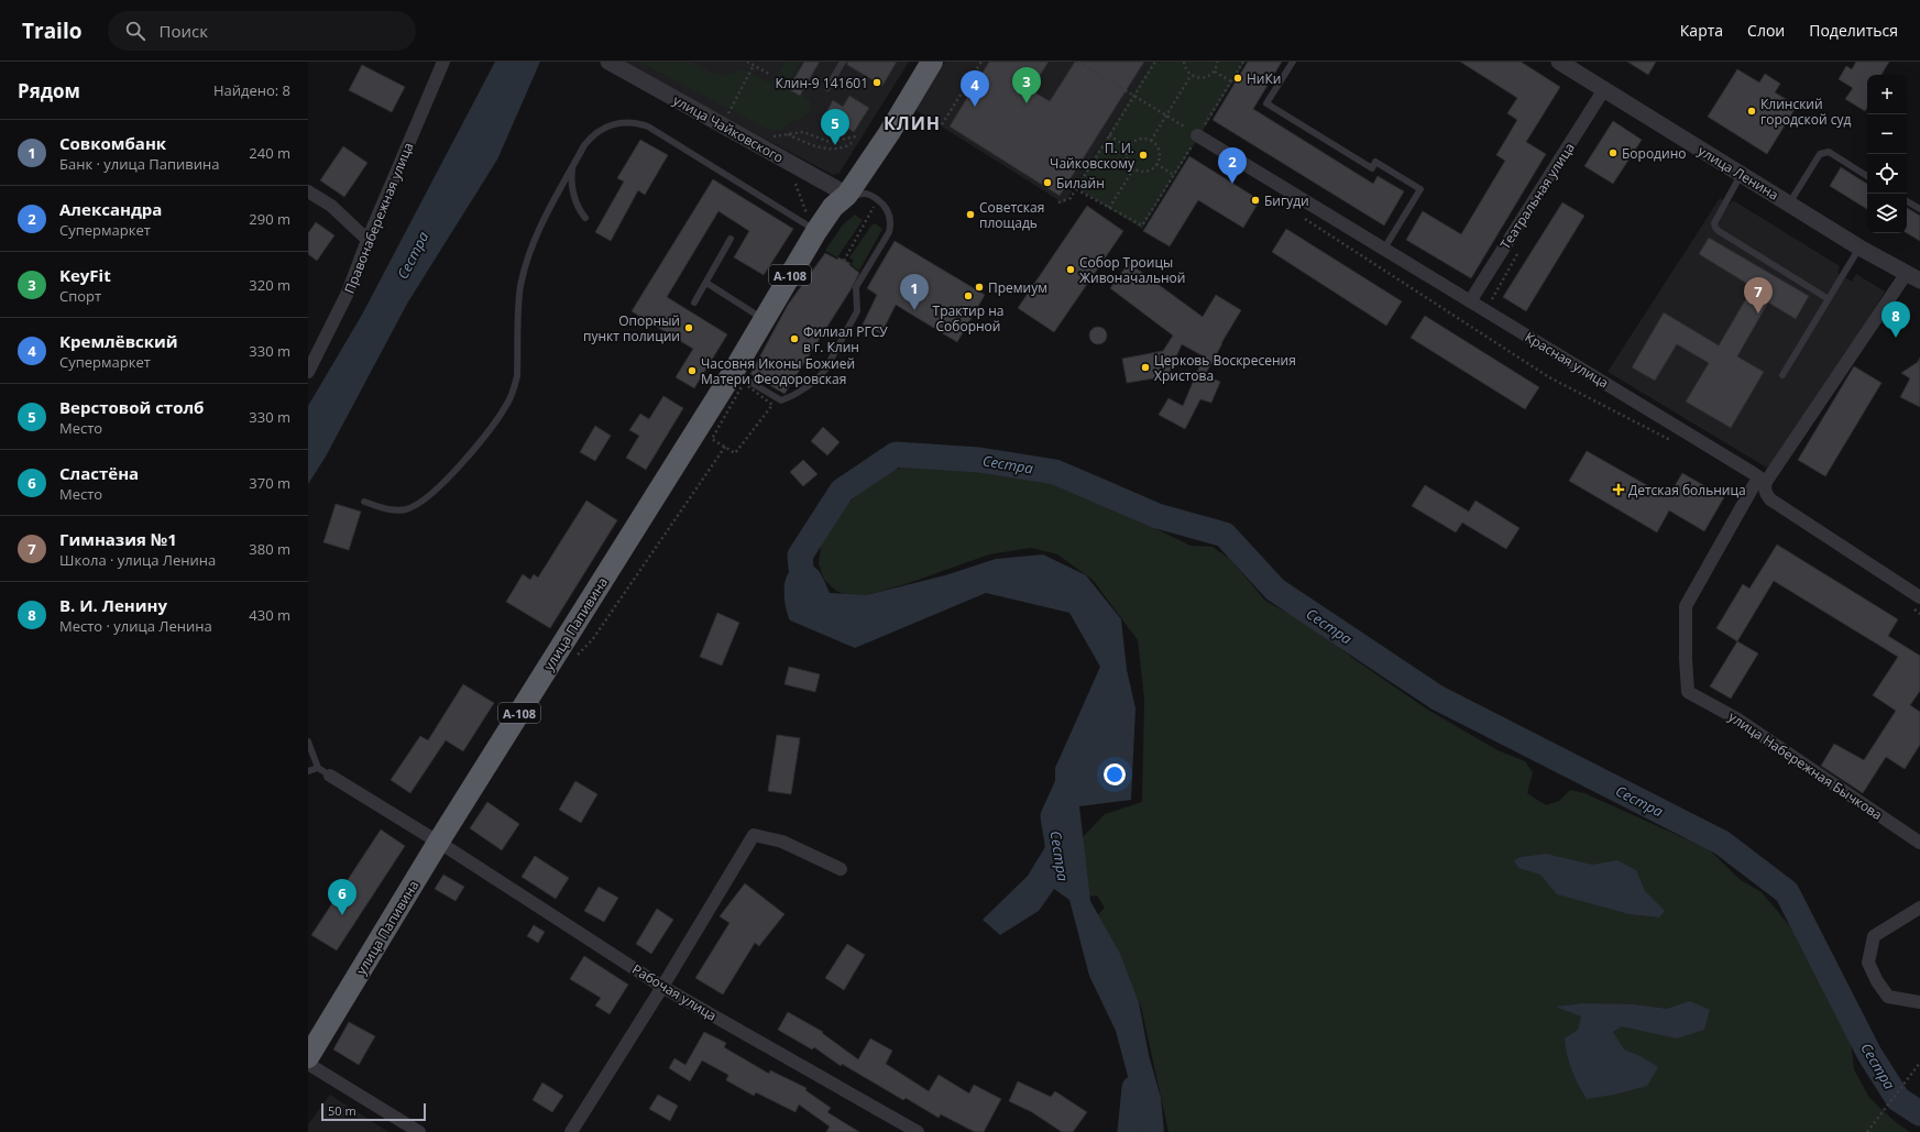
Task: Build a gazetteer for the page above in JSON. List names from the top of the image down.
{
  "streets": {
    "highway": ["А-108", "улица Папивина"],
    "street": [
      "улица Чайковского",
      "улица Ленина",
      "Театральная улица",
      "Правонабережная улица",
      "Красная улица",
      "улица Набережная Бычкова",
      "Рабочая улица"
    ]
  },
  "crossings": [
    ["улица Чайковского", "А-108"],
    ["улица Чайковского", "улица Папивина"],
    ["улица Ленина", "Театральная улица"],
    ["Театральная улица", "Красная улица"],
    ["А-108", "улица Папивина"],
    ["Красная улица", "улица Набережная Бычкова"],
    ["улица Папивина", "Рабочая улица"]
  ],
  "districts": ["КЛИН"],
  "water": ["Сестра"],
  "places": {
    "other": [
      "НиКи",
      "Клин-9 141601",
      "Клинский городской суд",
      "Бородино",
      "П. И. Чайковскому",
      "Билайн",
      "Бигуди",
      "Советская площадь",
      "Собор Троицы Живоначальной",
      "Премиум",
      "Трактир на Соборной",
      "Опорный пункт полиции",
      "Филиал РГСУ в г. Клин",
      "Церковь Воскресения Христова",
      "Часовня Иконы Божией Матери Феодоровская"
    ],
    "health": ["Детская больница"]
  },
  "scale_bar": "50 m",
  "page": {
    "header": "Trailo",
    "search": "Поиск",
    "nav": ["Карта", "Слои", "Поделиться"],
    "heading": ["Рядом", "Найдено: 8"],
    "pins": [
      "3",
      "4",
      "5",
      "2",
      "1",
      "7",
      "8",
      "6"
    ],
    "map_buttons": ["+", "−"],
    "list": [
      {
        "mark": "1",
        "name": "Совкомбанк",
        "note": "Банк · улица Папивина",
        "value": "240 m"
      },
      {
        "mark": "2",
        "name": "Александра",
        "note": "Супермаркет",
        "value": "290 m"
      },
      {
        "mark": "3",
        "name": "KeyFit",
        "note": "Спорт",
        "value": "320 m"
      },
      {
        "mark": "4",
        "name": "Кремлёвский",
        "note": "Супермаркет",
        "value": "330 m"
      },
      {
        "mark": "5",
        "name": "Верстовой столб",
        "note": "Место",
        "value": "330 m"
      },
      {
        "mark": "6",
        "name": "Сластёна",
        "note": "Место",
        "value": "370 m"
      },
      {
        "mark": "7",
        "name": "Гимназия №1",
        "note": "Школа · улица Ленина",
        "value": "380 m"
      },
      {
        "mark": "8",
        "name": "В. И. Ленину",
        "note": "Место · улица Ленина",
        "value": "430 m"
      }
    ],
    "scale": "50 m"
  }
}
